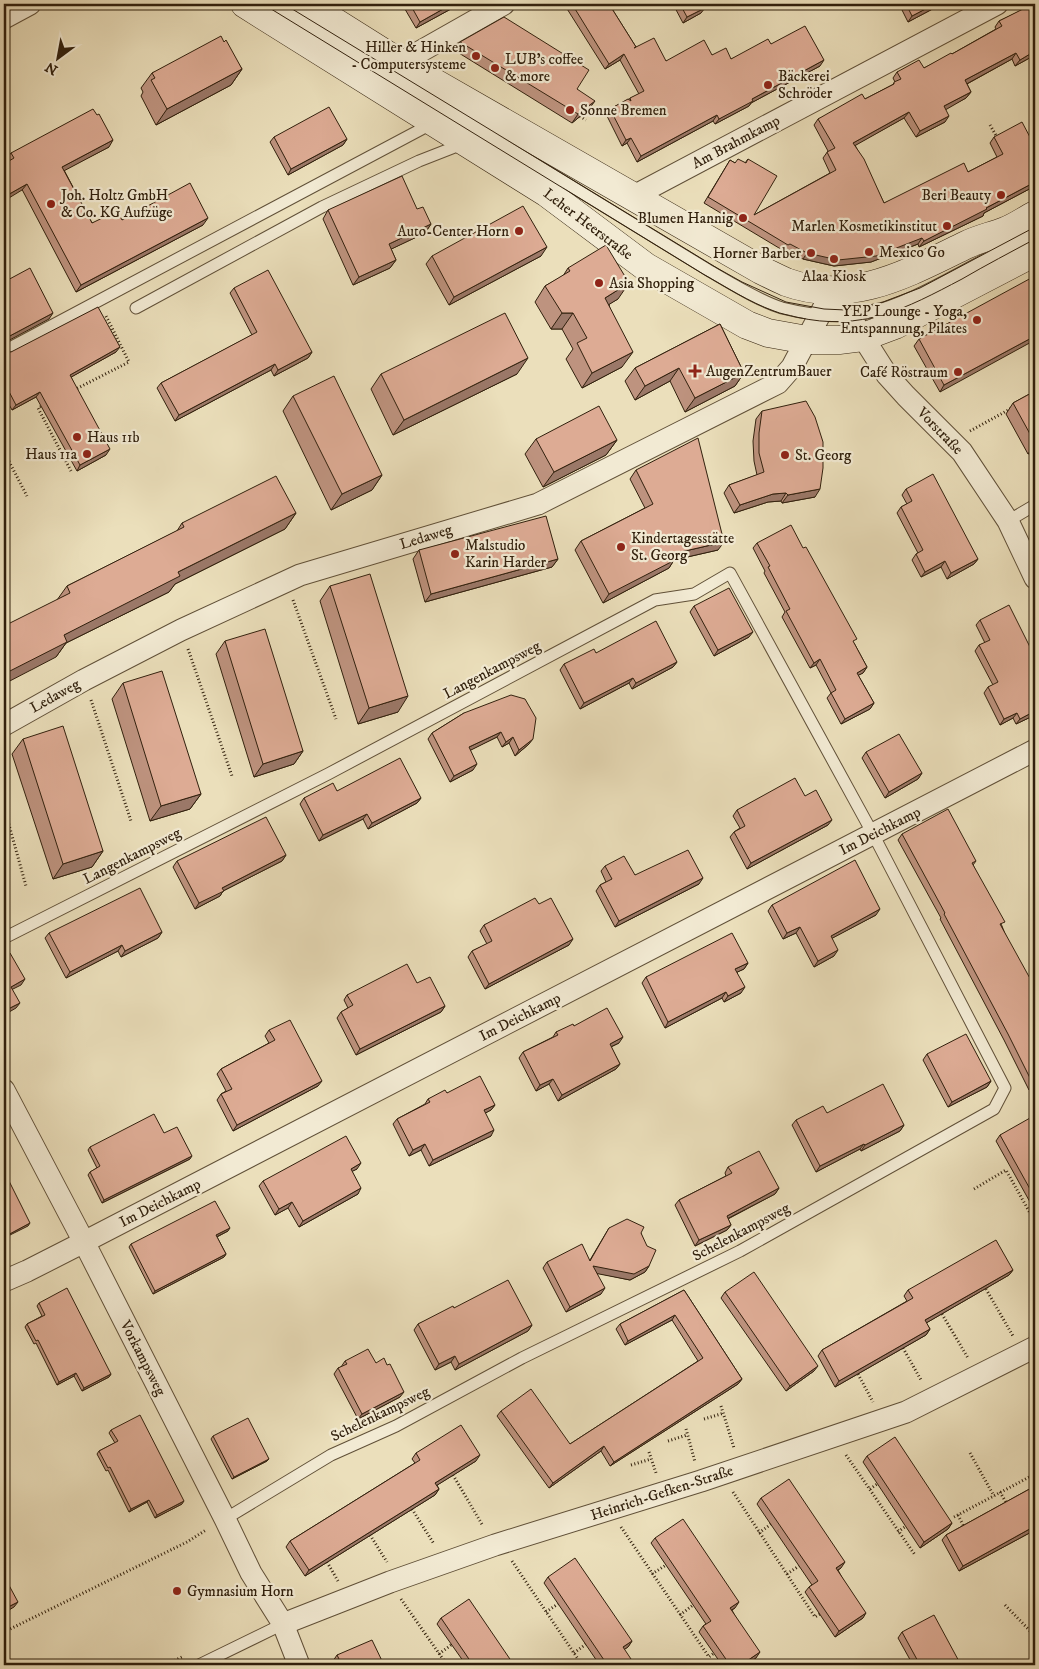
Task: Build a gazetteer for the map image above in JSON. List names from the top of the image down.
{
  "streets": {
    "main road": ["Leher Heerstraße"],
    "street": [
      "Am Brahmkamp",
      "Vorstraße",
      "Ledaweg",
      "Im Deichkamp",
      "Vorkampsweg",
      "Heinrich-Gefken-Straße"
    ],
    "lane": ["Langenkampsweg", "Schelenkampsweg"]
  },
  "crossings": [
    ["Leher Heerstraße", "Vorstraße"],
    ["Leher Heerstraße", "Ledaweg"],
    ["Vorstraße", "Ledaweg"],
    ["Langenkampsweg", "Im Deichkamp"],
    ["Langenkampsweg", "Schelenkampsweg"],
    ["Im Deichkamp", "Schelenkampsweg"],
    ["Im Deichkamp", "Vorkampsweg"],
    ["Schelenkampsweg", "Vorkampsweg"],
    ["Vorkampsweg", "Heinrich-Gefken-Straße"]
  ],
  "places": {
    "other": [
      "Hiller & Hinken - Computersysteme",
      "LUB's coffee & more",
      "Bäckerei Schröder",
      "Sonne Bremen",
      "Beri Beauty",
      "Joh. Holtz GmbH & Co. KG Aufzüge",
      "Blumen Hannig",
      "Marlen Kosmetikinstitut",
      "Auto-Center Horn",
      "Mexico Go",
      "Horner Barber",
      "Alaa Kiosk",
      "Asia Shopping",
      "YEP Lounge - Yoga, Entspannung, Pilates",
      "Café Röstraum",
      "Haus 11b",
      "Haus 11a",
      "St. Georg",
      "Kindertagesstätte St. Georg",
      "Malstudio Karin Harder",
      "Gymnasium Horn"
    ],
    "health": ["AugenZentrumBauer"]
  },
  "north": "bottom left"
}
